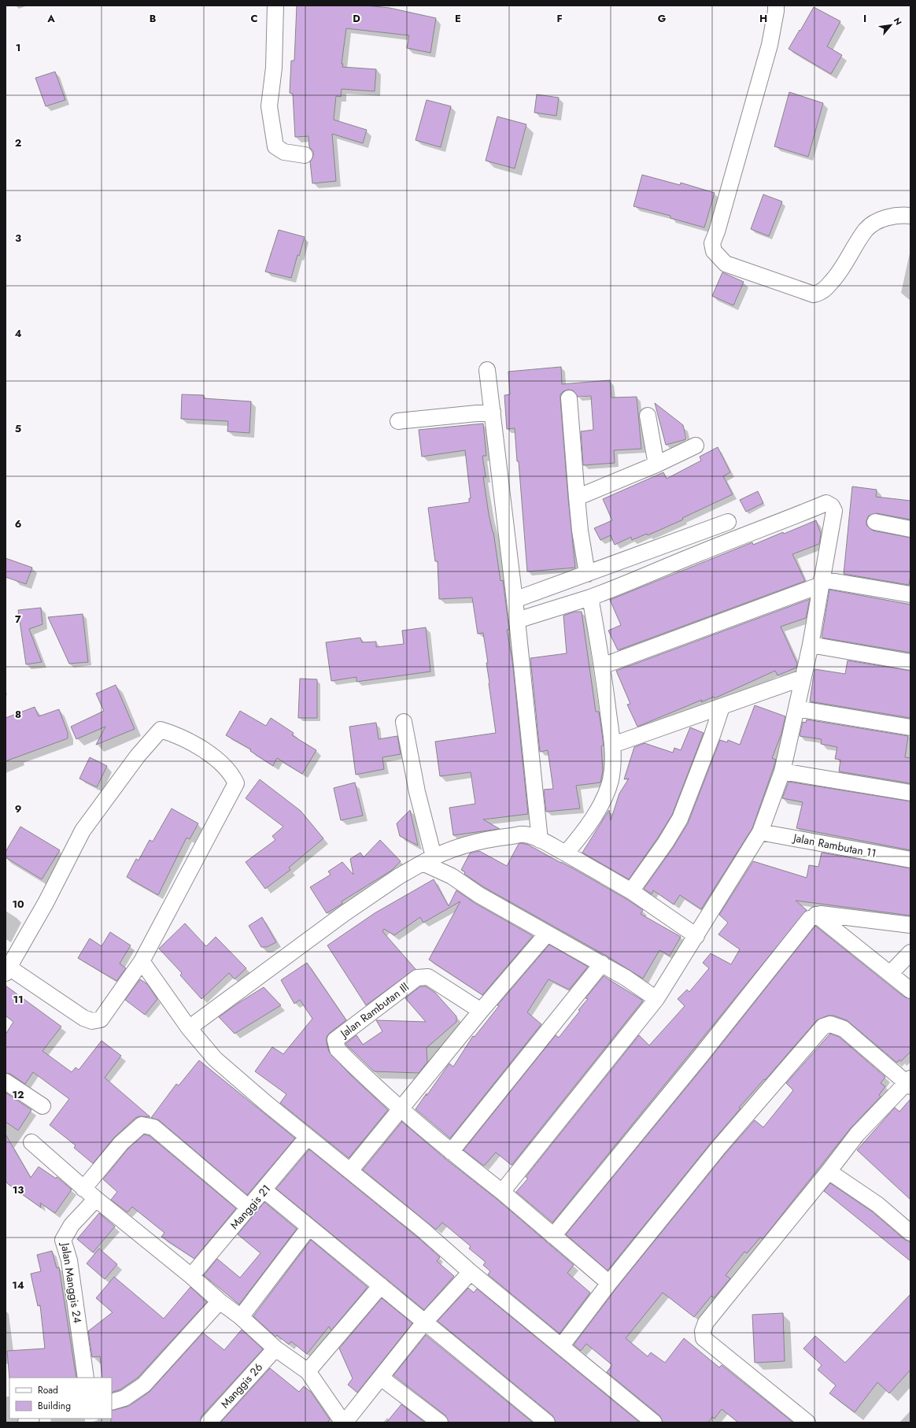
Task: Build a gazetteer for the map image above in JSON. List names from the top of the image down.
{
  "streets": {
    "street": [
      "Jalan Rambutan 11",
      "Jalan Rambutan Ill",
      "Manggis 21",
      "Jalan Manggis 24",
      "Manggis 26"
    ]
  },
  "legend": ["Road", "Building"],
  "north": "top right",
  "grid": {
    "columns": [
      "A",
      "B",
      "C",
      "D",
      "E",
      "F",
      "G",
      "H",
      "I"
    ],
    "rows": [
      "1",
      "2",
      "3",
      "4",
      "5",
      "6",
      "7",
      "8",
      "9",
      "10",
      "11",
      "12",
      "13",
      "14"
    ]
  }
}
